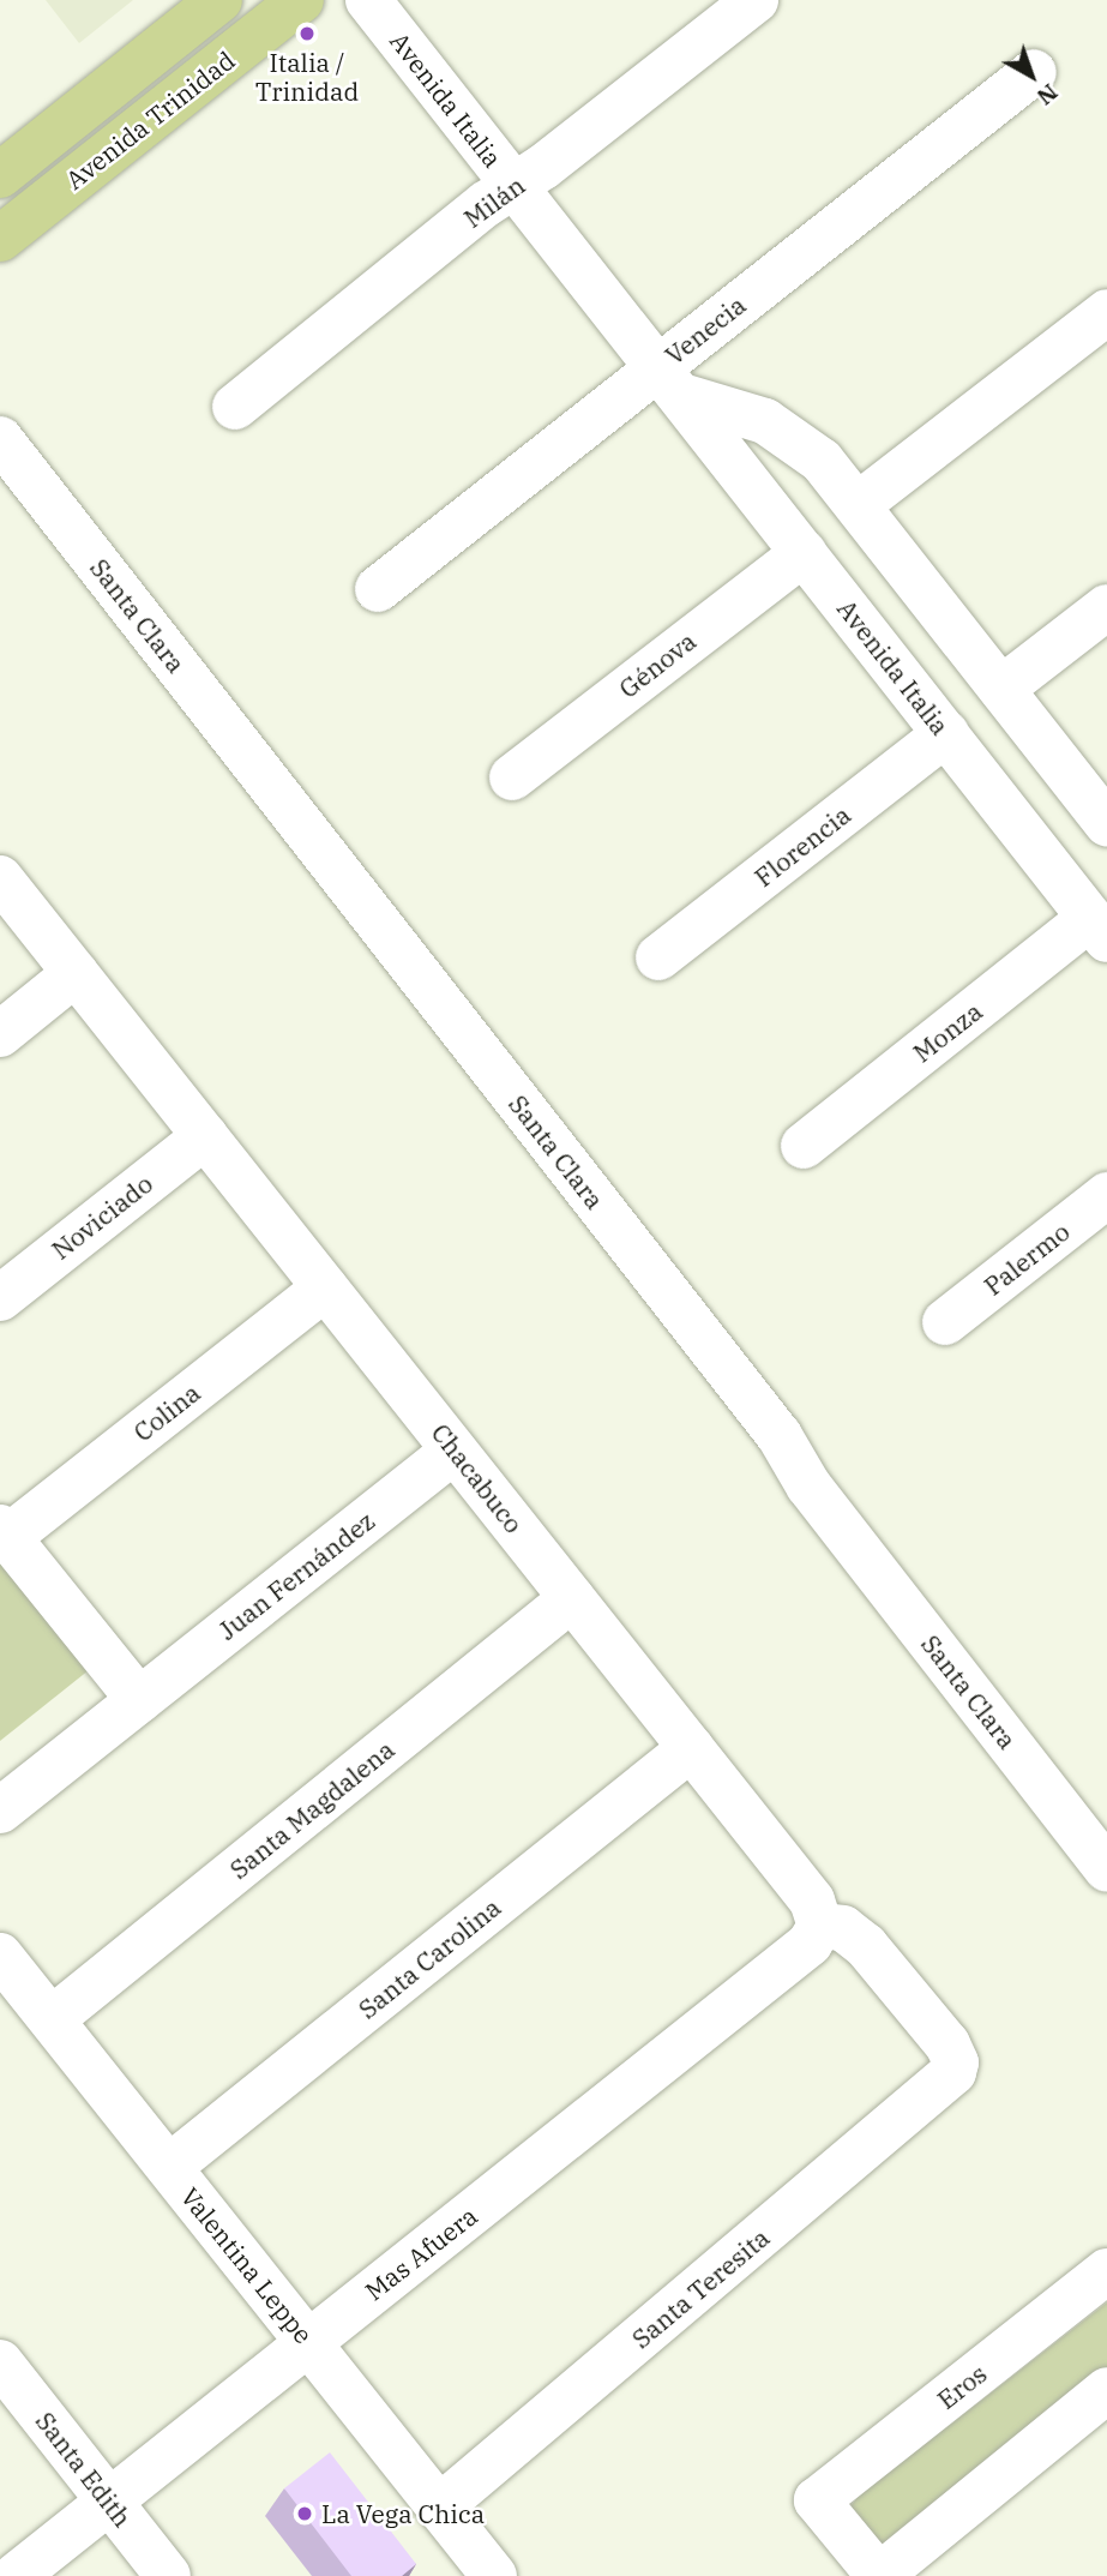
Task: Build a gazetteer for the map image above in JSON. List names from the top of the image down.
{
  "streets": {
    "main road": ["Avenida Trinidad"],
    "street": [
      "Avenida Italia",
      "Milán",
      "Venecia",
      "Santa Clara",
      "Génova",
      "Florencia",
      "Monza",
      "Noviciado",
      "Palermo",
      "Colina",
      "Chacabuco",
      "Juan Fernández",
      "Santa Magdalena",
      "Santa Carolina",
      "Mas Afuera",
      "Valentina Leppe",
      "Santa Teresita",
      "Eros",
      "Santa Edith"
    ]
  },
  "crossings": [
    ["Avenida Italia", "Milán"],
    ["Avenida Italia", "Venecia"],
    ["Avenida Italia", "Génova"],
    ["Avenida Italia", "Florencia"],
    ["Avenida Italia", "Monza"],
    ["Noviciado", "Chacabuco"],
    ["Colina", "Chacabuco"],
    ["Chacabuco", "Juan Fernández"],
    ["Chacabuco", "Santa Magdalena"],
    ["Chacabuco", "Santa Carolina"],
    ["Chacabuco", "Mas Afuera"],
    ["Chacabuco", "Santa Teresita"],
    ["Santa Magdalena", "Valentina Leppe"],
    ["Santa Carolina", "Valentina Leppe"],
    ["Mas Afuera", "Valentina Leppe"],
    ["Mas Afuera", "Santa Teresita"],
    ["Mas Afuera", "Santa Edith"],
    ["Valentina Leppe", "Santa Teresita"]
  ],
  "places": ["Italia / Trinidad", "La Vega Chica"],
  "north": "bottom right"
}
